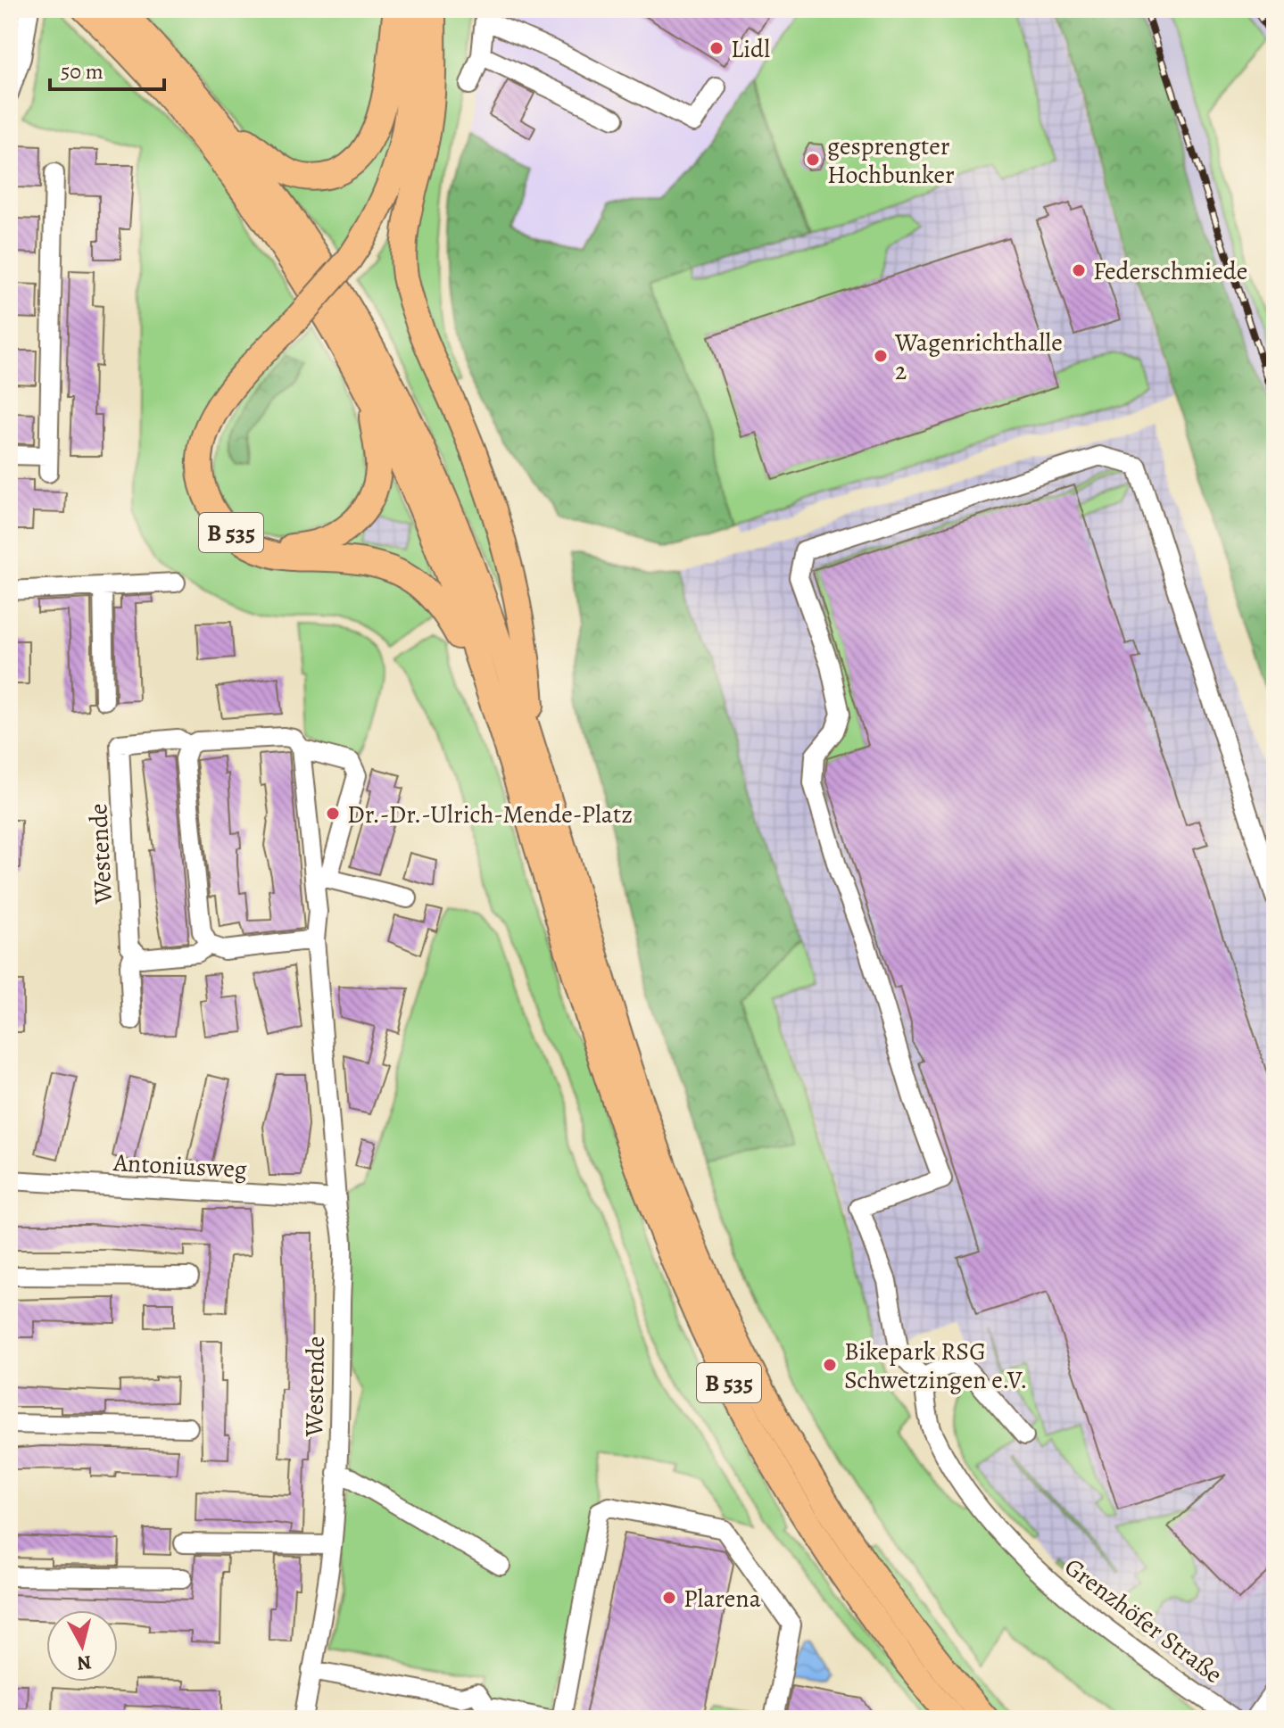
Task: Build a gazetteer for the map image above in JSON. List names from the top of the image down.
{
  "streets": {
    "highway": ["B 535"],
    "street": ["Westende", "Antoniusweg", "Grenzhöfer Straße"]
  },
  "crossings": [
    ["Westende", "Antoniusweg"]
  ],
  "places": [
    "Lidl",
    "gesprengter Hochbunker",
    "Federschmiede",
    "Wagenrichthalle 2",
    "Dr.-Dr.-Ulrich-Mende-Platz",
    "Bikepark RSG Schwetzingen e.V.",
    "Plarena"
  ],
  "scale_bar": "50 m",
  "north": "bottom"
}
